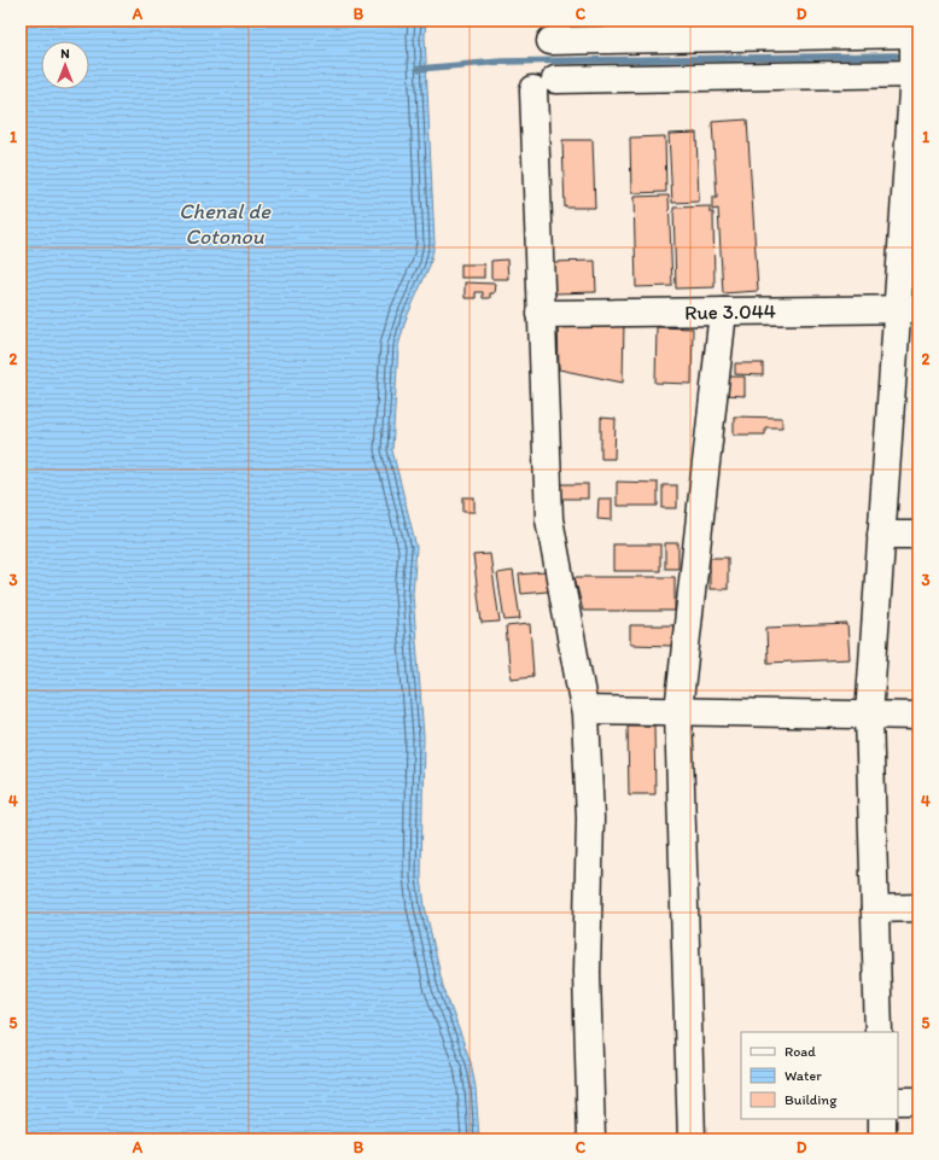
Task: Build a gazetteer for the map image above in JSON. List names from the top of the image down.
{
  "streets": {
    "street": ["Rue 3.044"]
  },
  "water": ["Chenal de Cotonou"],
  "legend": ["Road", "Water", "Building"],
  "north": "top",
  "grid": {
    "columns": [
      "A",
      "B",
      "C",
      "D"
    ],
    "rows": [
      "1",
      "2",
      "3",
      "4",
      "5"
    ]
  }
}
